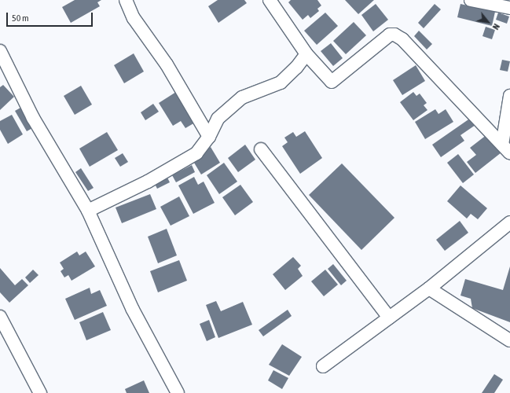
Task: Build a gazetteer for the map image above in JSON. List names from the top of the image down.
{
  "scale_bar": "50 m",
  "north": "bottom right"
}
